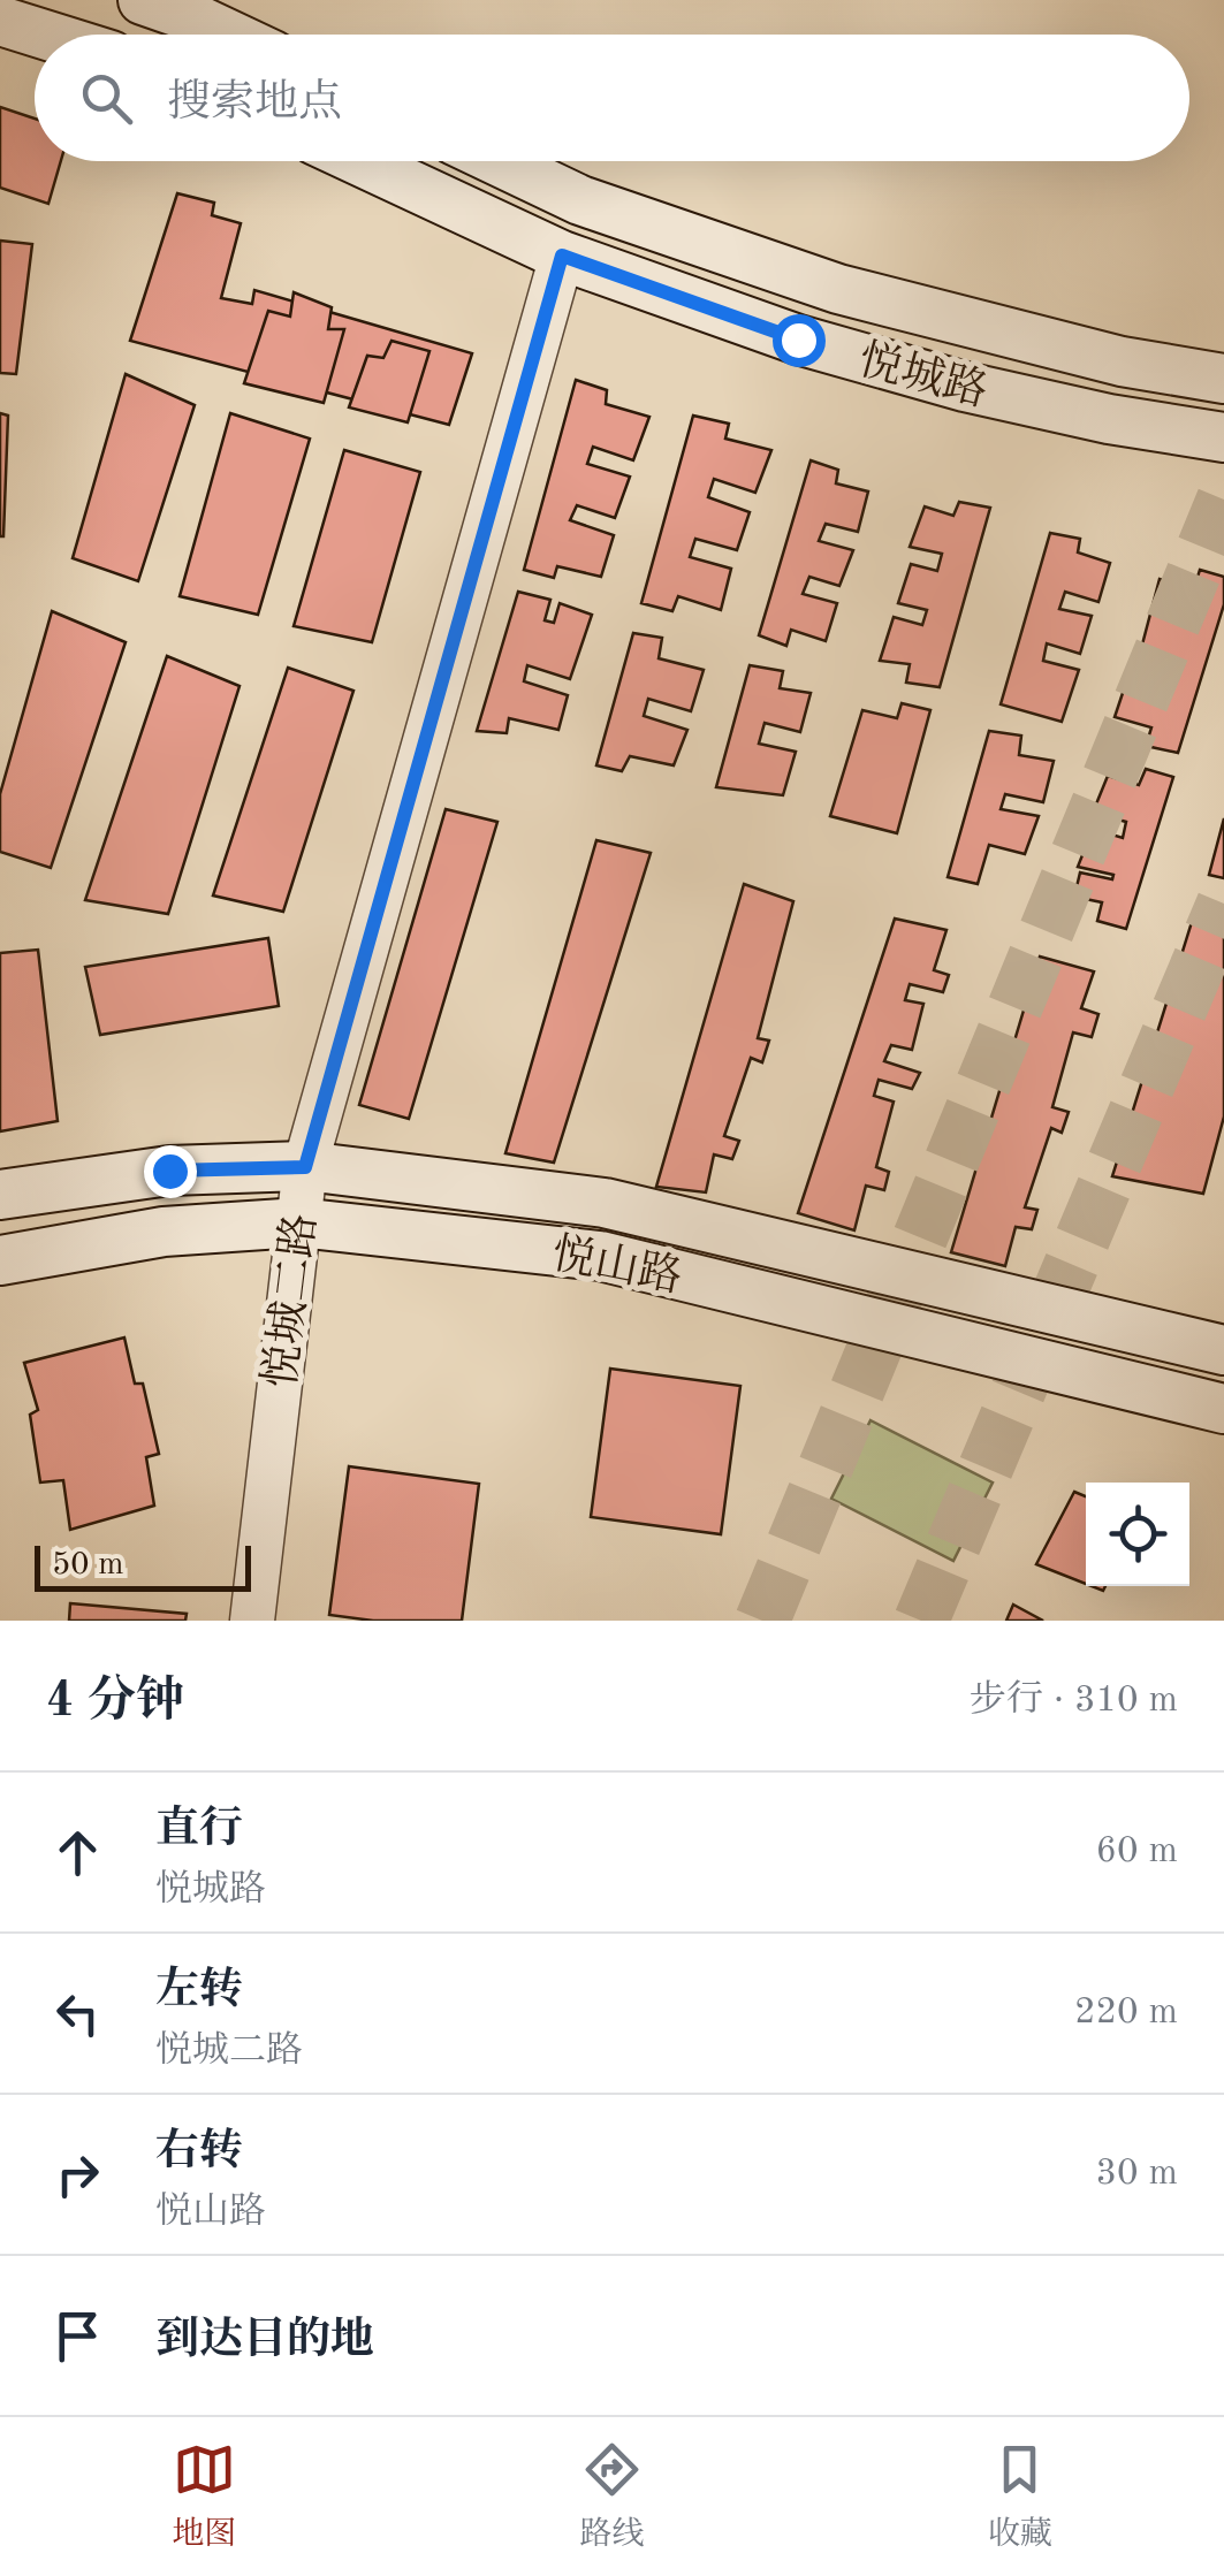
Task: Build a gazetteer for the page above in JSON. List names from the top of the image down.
{
  "streets": {
    "main road": ["悦城路", "悦山路"],
    "street": ["悦城二路"]
  },
  "crossings": [
    ["悦城路", "悦城二路"],
    ["悦山路", "悦城二路"]
  ],
  "scale_bar": "50 m",
  "page": {
    "search": "搜索地点",
    "scale": "50 m",
    "heading": ["4 分钟", "步行 · 310 m"],
    "list": [
      ["直行", "悦城路", "60 m"],
      ["左转", "悦城二路", "220 m"],
      ["右转", "悦山路", "30 m"],
      "到达目的地"
    ],
    "nav": ["地图", "路线", "收藏"]
  }
}
